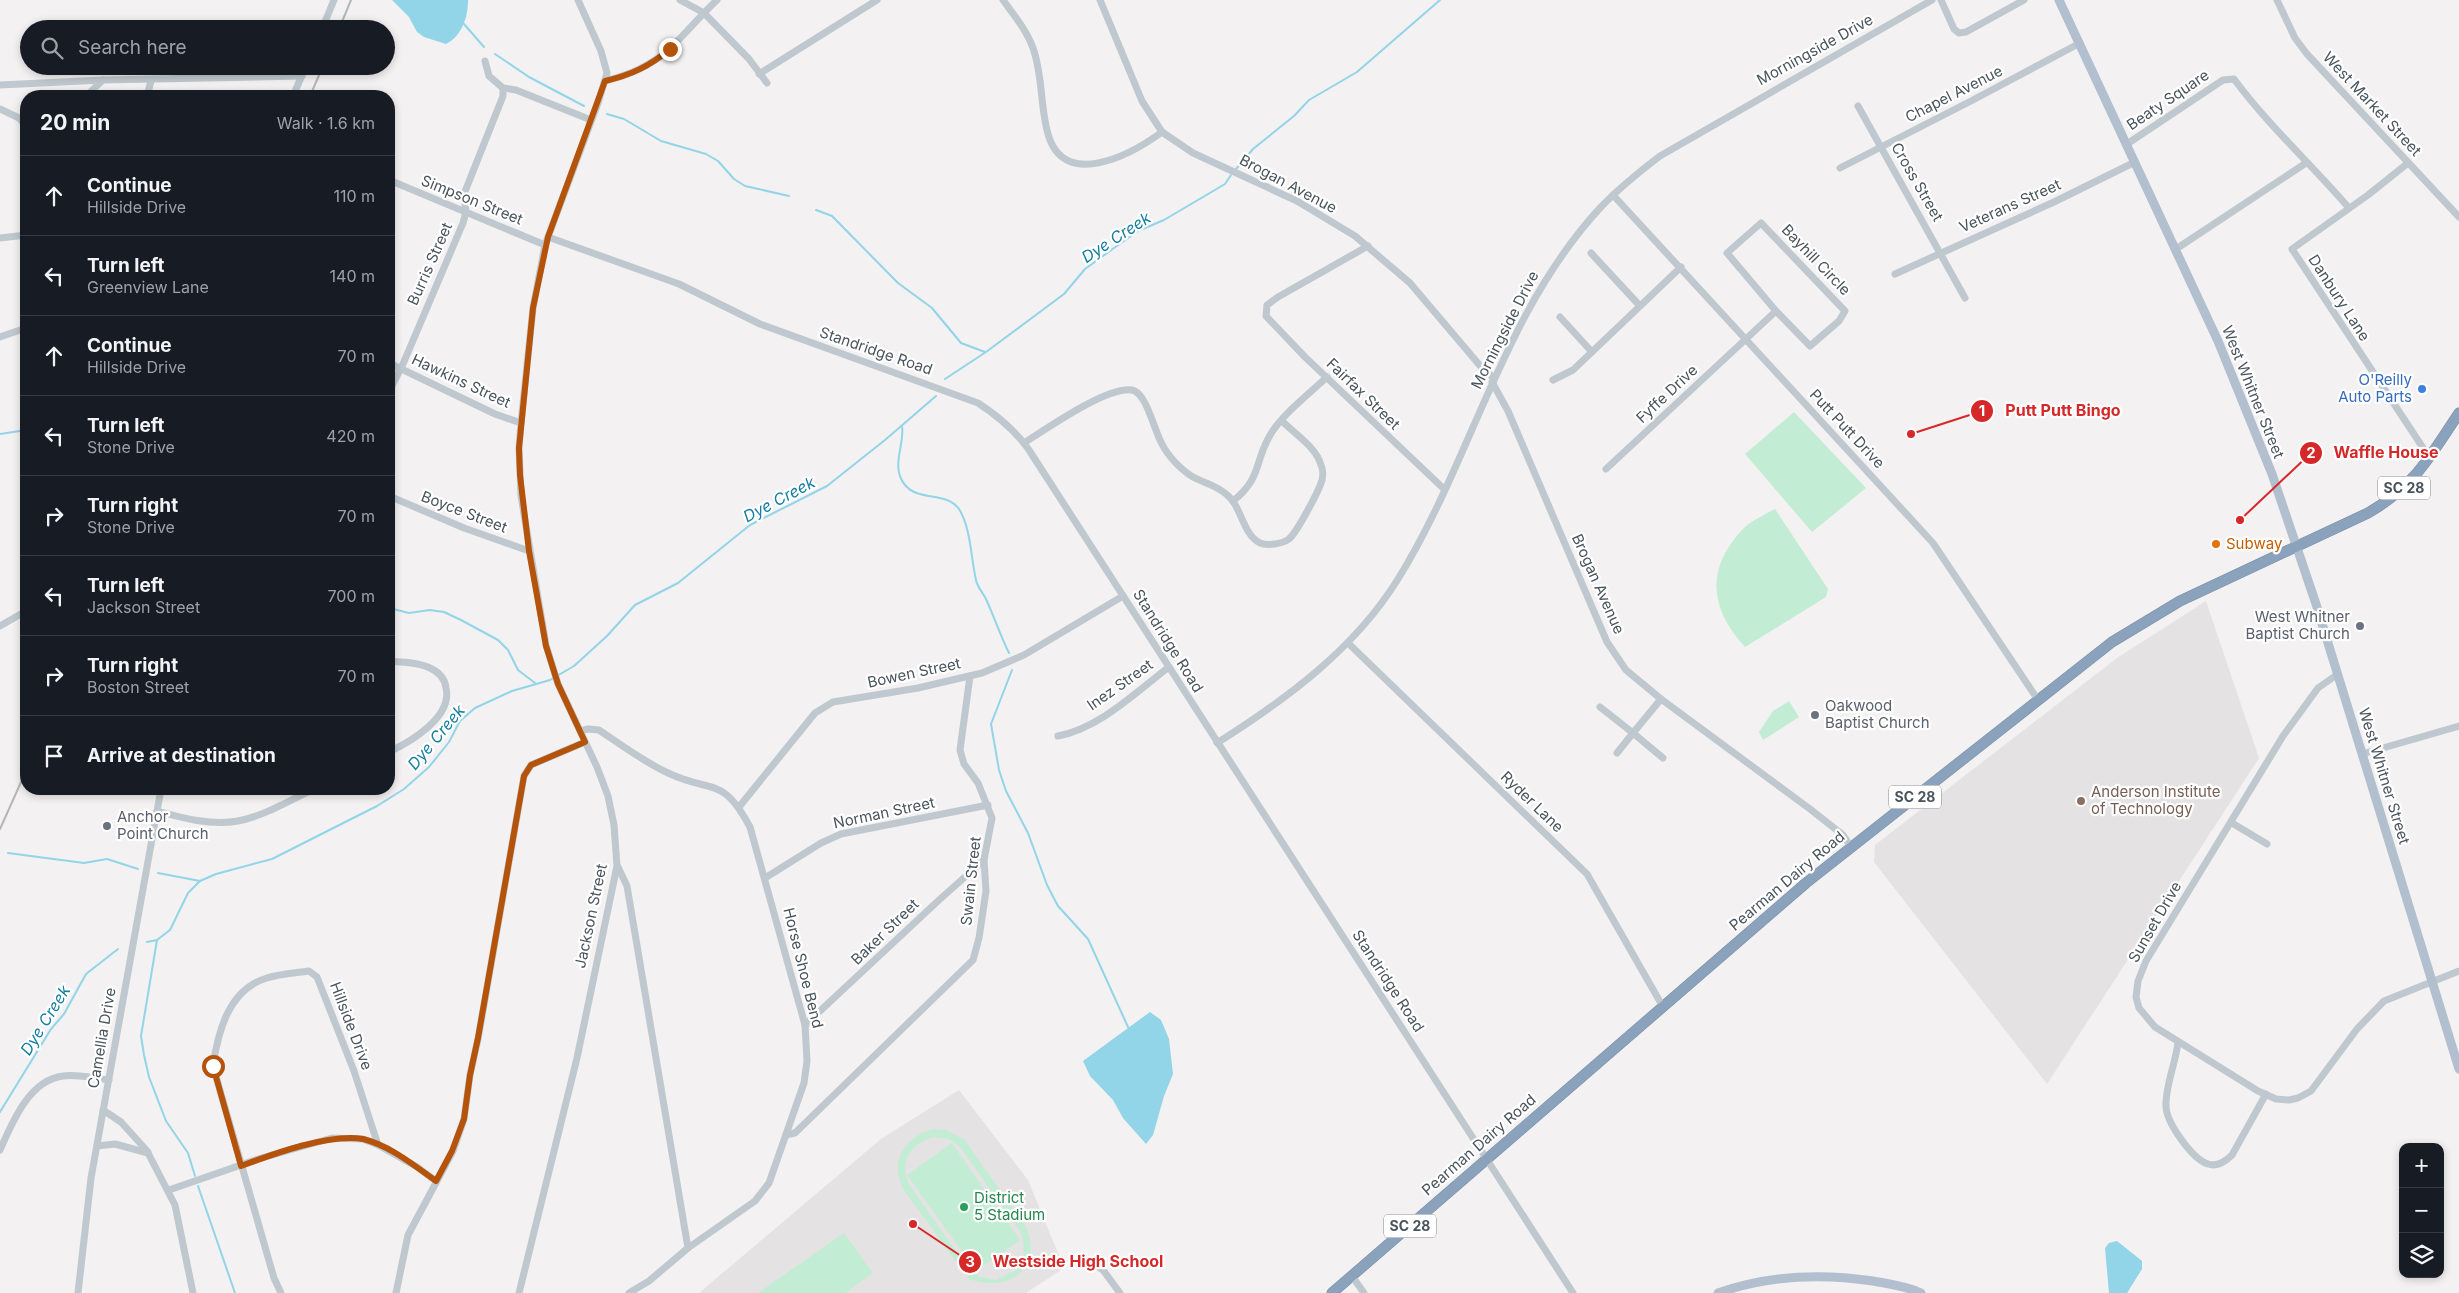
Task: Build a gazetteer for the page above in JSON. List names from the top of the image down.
{
  "streets": {
    "highway": ["SC 28", "Pearman Dairy Road"],
    "main road": ["West Whitner Street"],
    "street": [
      "Morningside Drive",
      "Chapel Avenue",
      "Beaty Square",
      "West Market Street",
      "Cross Street",
      "Brogan Avenue",
      "Simpson Street",
      "Veterans Street",
      "Bayhill Circle",
      "Burris Street",
      "Danbury Lane",
      "Standridge Road",
      "Hawkins Street",
      "Fairfax Street",
      "Fyffe Drive",
      "Putt Putt Drive",
      "Boyce Street",
      "Bowen Street",
      "Inez Street",
      "Ryder Lane",
      "Norman Street",
      "Swain Street",
      "Jackson Street",
      "Sunset Drive",
      "Baker Street",
      "Horse Shoe Bend",
      "Hillside Drive",
      "Camellia Drive"
    ]
  },
  "crossings": [
    ["Morningside Drive", "Brogan Avenue"],
    ["Morningside Drive", "Standridge Road"],
    ["Morningside Drive", "Fairfax Street"],
    ["Morningside Drive", "Putt Putt Drive"],
    ["Morningside Drive", "Ryder Lane"],
    ["Chapel Avenue", "Cross Street"],
    ["Chapel Avenue", "West Whitner Street"],
    ["Beaty Square", "Danbury Lane"],
    ["Beaty Square", "West Whitner Street"],
    ["West Market Street", "Danbury Lane"],
    ["Cross Street", "Veterans Street"],
    ["Brogan Avenue", "Fairfax Street"],
    ["Brogan Avenue", "Pearman Dairy Road"],
    ["Simpson Street", "Burris Street"],
    ["Simpson Street", "Jackson Street"],
    ["Veterans Street", "West Whitner Street"],
    ["Burris Street", "Hawkins Street"],
    ["Danbury Lane", "SC 28"],
    ["Standridge Road", "Bowen Street"],
    ["Standridge Road", "Inez Street"],
    ["Standridge Road", "Pearman Dairy Road"],
    ["Standridge Road", "Jackson Street"],
    ["Hawkins Street", "Jackson Street"],
    ["West Whitner Street", "SC 28"],
    ["West Whitner Street", "Pearman Dairy Road"],
    ["West Whitner Street", "Sunset Drive"],
    ["Fyffe Drive", "Putt Putt Drive"],
    ["Putt Putt Drive", "Pearman Dairy Road"],
    ["SC 28", "Pearman Dairy Road"],
    ["Boyce Street", "Jackson Street"],
    ["Bowen Street", "Swain Street"],
    ["Bowen Street", "Horse Shoe Bend"],
    ["Ryder Lane", "Pearman Dairy Road"],
    ["Norman Street", "Swain Street"],
    ["Norman Street", "Horse Shoe Bend"],
    ["Swain Street", "Baker Street"],
    ["Swain Street", "Horse Shoe Bend"],
    ["Jackson Street", "Horse Shoe Bend"],
    ["Baker Street", "Horse Shoe Bend"]
  ],
  "water": ["Dye Creek"],
  "places": [
    "O'Reilly Auto Parts",
    "Putt Putt Bingo",
    "Waffle House",
    "Subway",
    "West Whitner Baptist Church",
    "Oakwood Baptist Church",
    "Anderson Institute of Technology",
    "Anchor Point Church",
    "District 5 Stadium",
    "Westside High School"
  ],
  "page": {
    "search": "Search here",
    "heading": ["20 min", "Walk · 1.6 km"],
    "list": [
      ["Continue", "Hillside Drive", "110 m"],
      ["Turn left", "Greenview Lane", "140 m"],
      ["Continue", "Hillside Drive", "70 m"],
      ["Turn left", "Stone Drive", "420 m"],
      ["Turn right", "Stone Drive", "70 m"],
      ["Turn left", "Jackson Street", "700 m"],
      ["Turn right", "Boston Street", "70 m"],
      "Arrive at destination"
    ],
    "map_buttons": ["+", "−"]
  }
}
